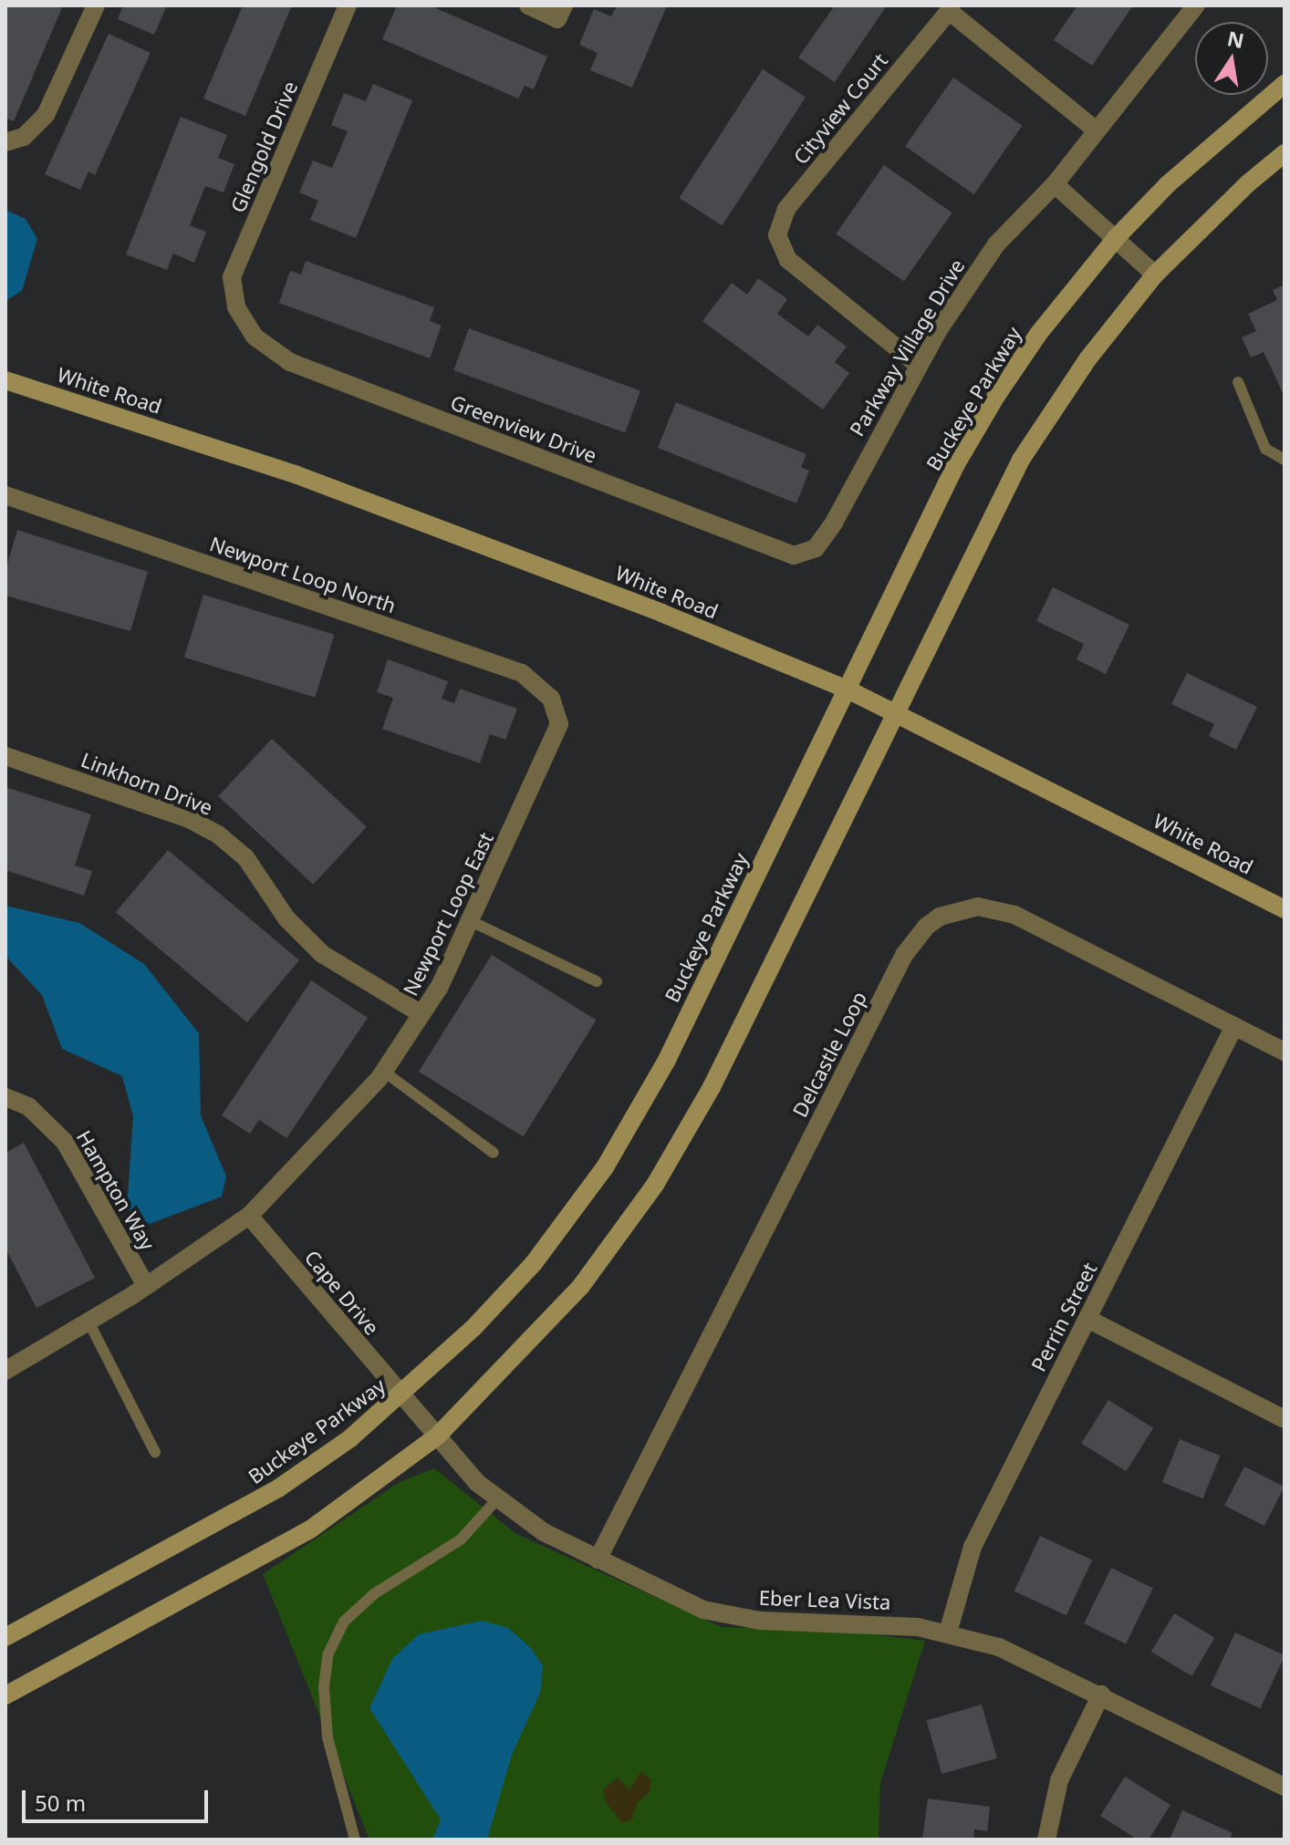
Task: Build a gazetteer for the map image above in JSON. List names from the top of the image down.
{
  "streets": {
    "street": [
      "Cityview Court",
      "Glengold Drive",
      "Parkway Village Drive",
      "White Road",
      "Buckeye Parkway",
      "Greenview Drive",
      "Newport Loop North",
      "Linkhorn Drive",
      "Newport Loop East",
      "Delcastle Loop",
      "Hampton Way",
      "Cape Drive",
      "Perrin Street",
      "Eber Lea Vista"
    ]
  },
  "crossings": [
    ["Cityview Court", "Parkway Village Drive"],
    ["Glengold Drive", "Greenview Drive"],
    ["Parkway Village Drive", "Greenview Drive"],
    ["White Road", "Buckeye Parkway"],
    ["Buckeye Parkway", "Cape Drive"],
    ["Buckeye Parkway", "Eber Lea Vista"],
    ["Newport Loop North", "Newport Loop East"],
    ["Linkhorn Drive", "Newport Loop East"],
    ["Newport Loop East", "Hampton Way"],
    ["Newport Loop East", "Cape Drive"],
    ["Delcastle Loop", "Perrin Street"],
    ["Delcastle Loop", "Eber Lea Vista"],
    ["Cape Drive", "Eber Lea Vista"],
    ["Perrin Street", "Eber Lea Vista"]
  ],
  "scale_bar": "50 m",
  "north": "top"
}
